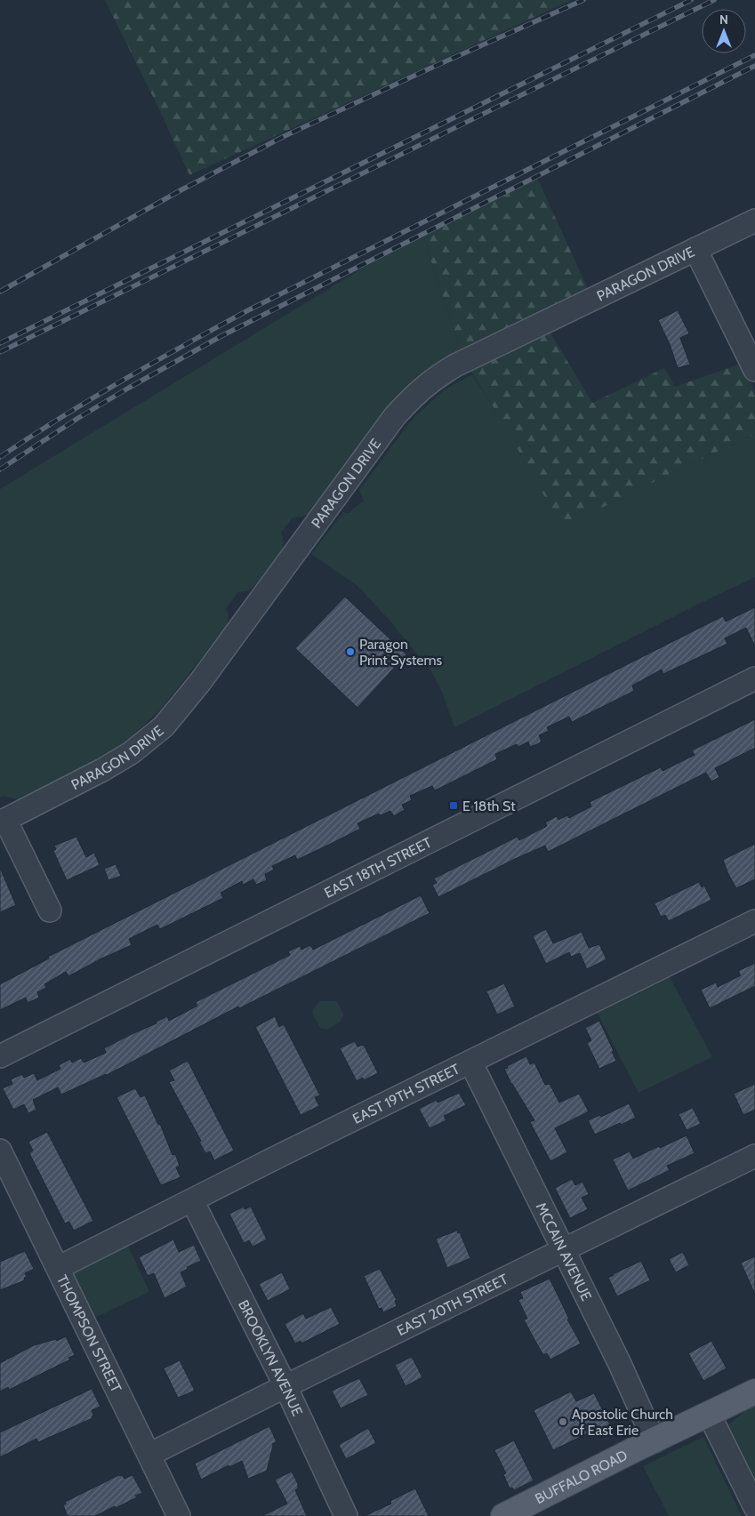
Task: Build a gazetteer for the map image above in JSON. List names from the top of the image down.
{
  "streets": {
    "main road": ["BUFFALO ROAD"],
    "street": [
      "PARAGON DRIVE",
      "EAST 18TH STREET",
      "EAST 19TH STREET",
      "MCCAIN AVENUE",
      "EAST 20TH STREET",
      "THOMPSON STREET",
      "BROOKLYN AVENUE"
    ]
  },
  "crossings": [
    ["EAST 19TH STREET", "MCCAIN AVENUE"],
    ["EAST 19TH STREET", "THOMPSON STREET"],
    ["EAST 19TH STREET", "BROOKLYN AVENUE"],
    ["MCCAIN AVENUE", "EAST 20TH STREET"],
    ["MCCAIN AVENUE", "BUFFALO ROAD"],
    ["EAST 20TH STREET", "THOMPSON STREET"],
    ["EAST 20TH STREET", "BROOKLYN AVENUE"]
  ],
  "places": {
    "other": ["Paragon Print Systems", "Apostolic Church of East Erie"],
    "transit": ["E 18th St"]
  },
  "north": "top"
}
